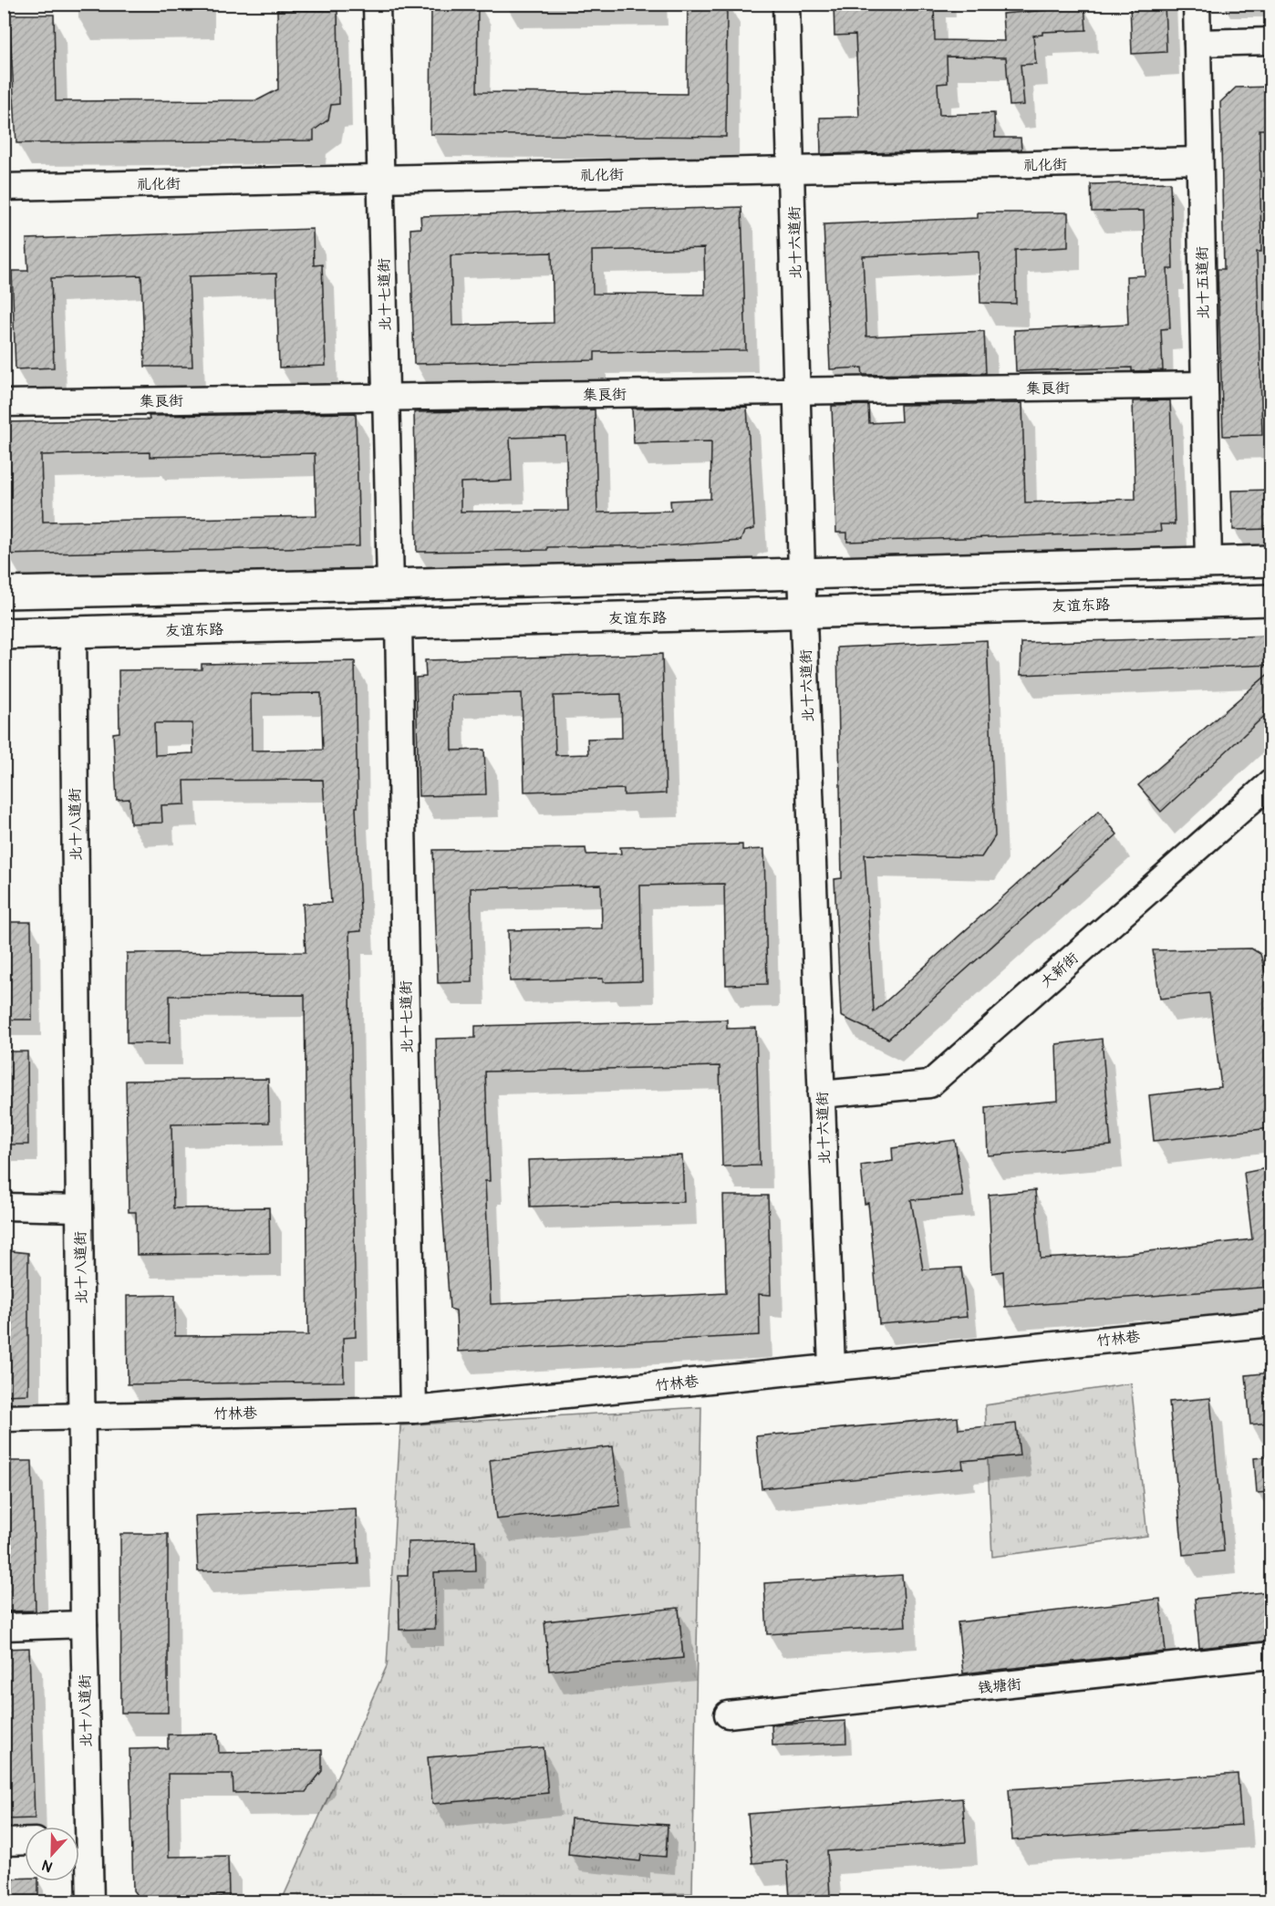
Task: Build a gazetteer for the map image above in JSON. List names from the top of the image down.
{
  "streets": {
    "highway": ["友谊东路"],
    "street": [
      "礼化街",
      "北十六道街",
      "北十五道街",
      "北十七道街",
      "集良街",
      "北十八道街",
      "大新街",
      "竹林巷",
      "钱塘街"
    ]
  },
  "crossings": [
    ["礼化街", "北十六道街"],
    ["礼化街", "北十五道街"],
    ["礼化街", "北十七道街"],
    ["北十六道街", "集良街"],
    ["北十六道街", "友谊东路"],
    ["北十六道街", "大新街"],
    ["北十六道街", "竹林巷"],
    ["北十五道街", "集良街"],
    ["北十七道街", "集良街"],
    ["北十七道街", "友谊东路"],
    ["北十七道街", "竹林巷"],
    ["友谊东路", "北十八道街"],
    ["北十八道街", "竹林巷"]
  ],
  "north": "bottom"
}
